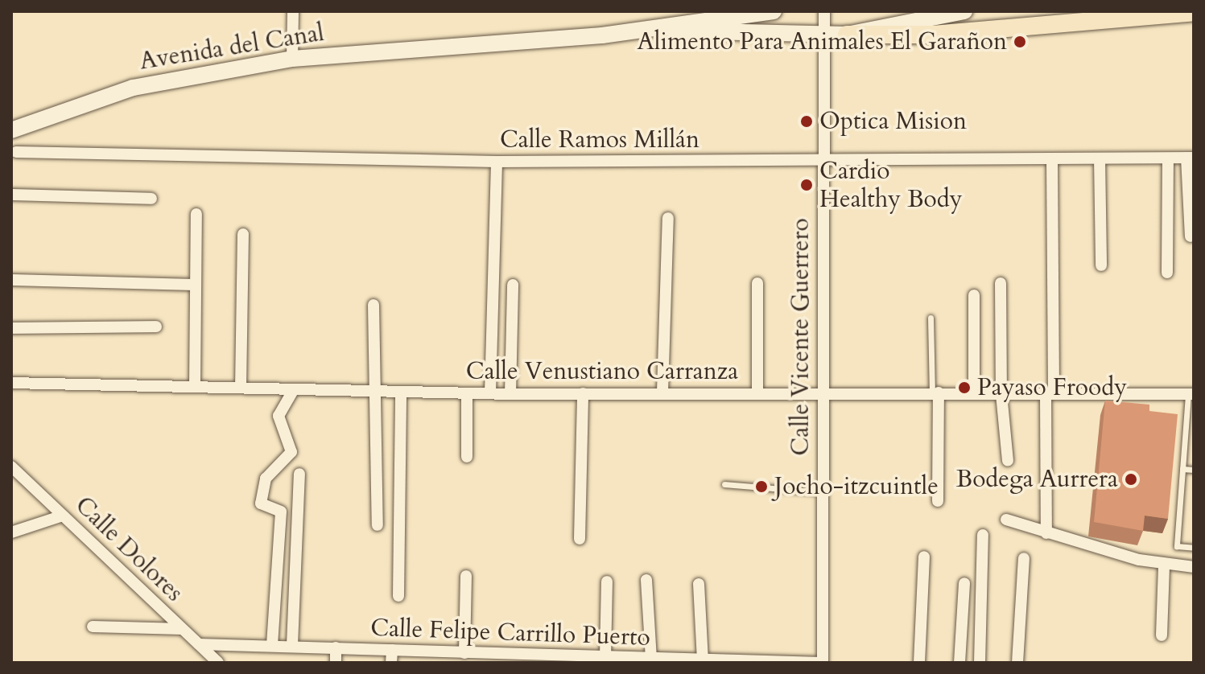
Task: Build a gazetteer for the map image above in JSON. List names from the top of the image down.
{
  "streets": {
    "main road": ["Avenida del Canal"],
    "street": [
      "Calle Ramos Millán",
      "Calle Vicente Guerrero",
      "Calle Venustiano Carranza",
      "Calle Dolores",
      "Calle Felipe Carrillo Puerto"
    ]
  },
  "crossings": [
    ["Calle Ramos Millán", "Calle Vicente Guerrero"],
    ["Calle Vicente Guerrero", "Calle Venustiano Carranza"],
    ["Calle Vicente Guerrero", "Calle Felipe Carrillo Puerto"],
    ["Calle Dolores", "Calle Felipe Carrillo Puerto"]
  ],
  "places": [
    "Alimento Para Animales El Garañon",
    "Optica Mision",
    "Cardio Healthy Body",
    "Payaso Froody",
    "Bodega Aurrera",
    "Jocho-itzcuintle"
  ]
}
